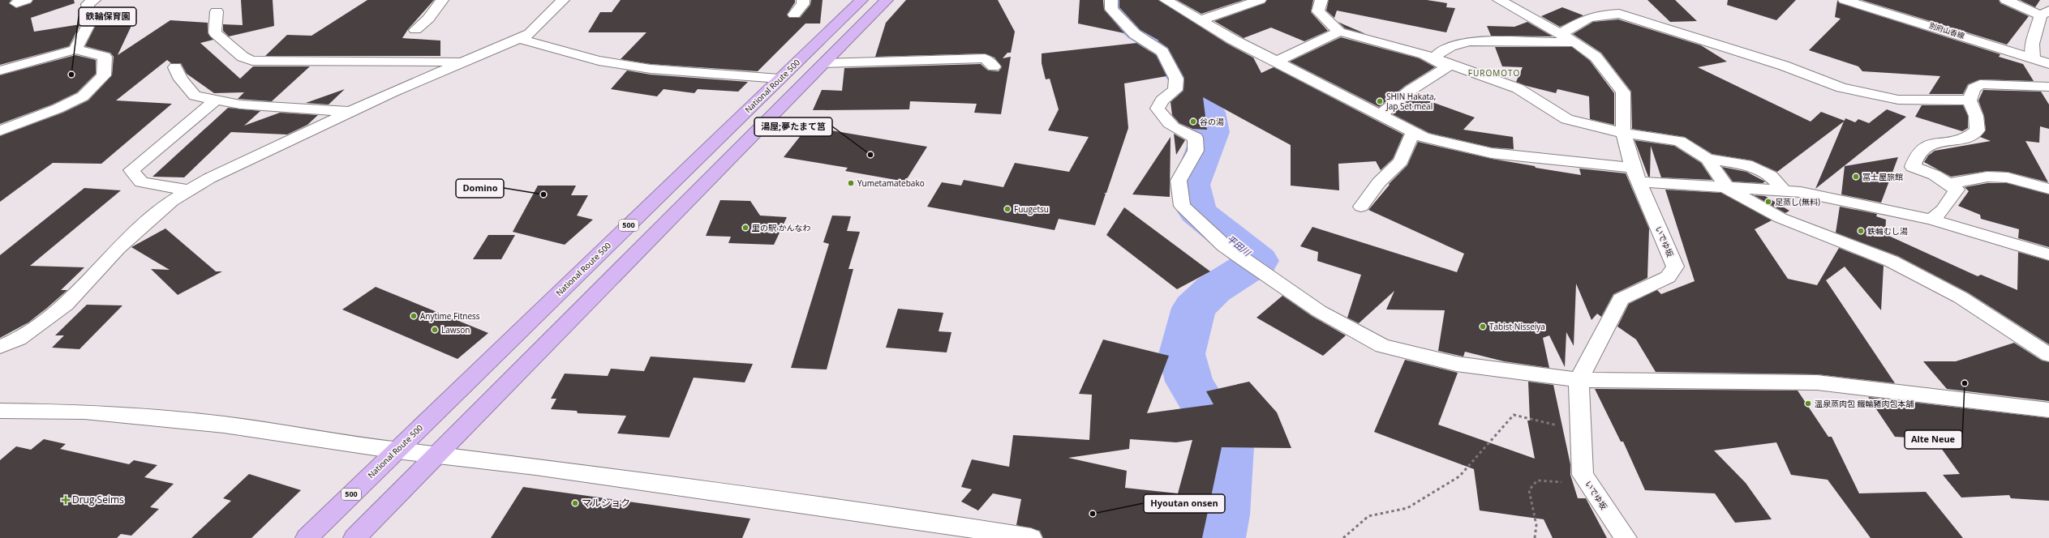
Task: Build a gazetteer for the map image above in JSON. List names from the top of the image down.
{
  "streets": {
    "highway": ["National Route 500", "500"],
    "street": ["別府山香線", "いでゆ坂"]
  },
  "districts": ["FUROMOTO"],
  "water": ["平田川"],
  "places": {
    "other": [
      "鉄輪保育園",
      "SHIN Hakata, Jap Set meal",
      "谷の湯",
      "湯屋;夢たまて筥",
      "冨士屋旅館",
      "Yumetamatebako",
      "Domino",
      "足蒸し(無料)",
      "Fuugetsu",
      "里の駅 かんなわ",
      "鉄輪むし湯",
      "Anytime Fitness",
      "Tabist Nisseiya",
      "Lawson",
      "Alte Neue",
      "溫泉蒸肉包 鐵輪豬肉包本舖",
      "マルショク",
      "Hyoutan onsen"
    ],
    "health": ["Drug Seims"]
  }
}
